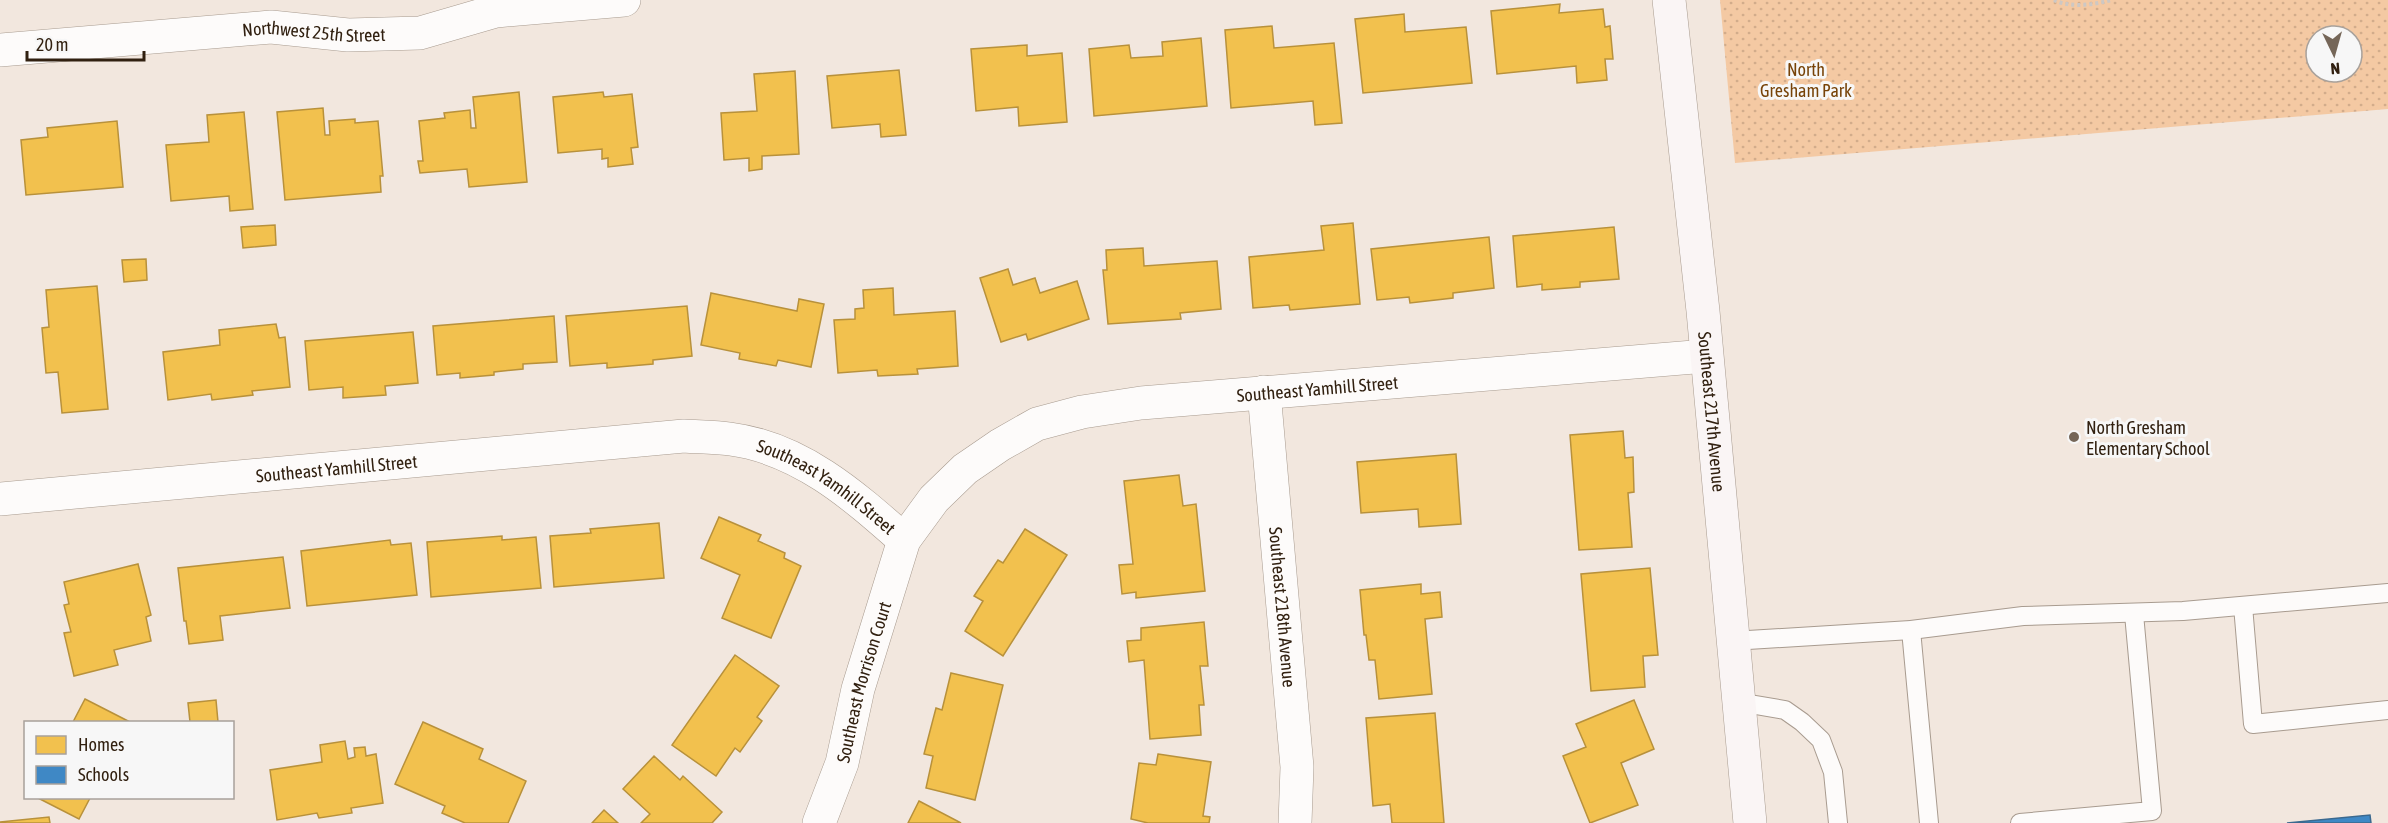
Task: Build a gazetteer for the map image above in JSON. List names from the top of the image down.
{
  "streets": {
    "street": [
      "Northwest 25th Street",
      "Southeast Yamhill Street",
      "Southeast 217th Avenue",
      "Southeast 218th Avenue",
      "Southeast Morrison Court"
    ]
  },
  "crossings": [
    ["Southeast Yamhill Street", "Southeast 217th Avenue"],
    ["Southeast Yamhill Street", "Southeast 218th Avenue"],
    ["Southeast Yamhill Street", "Southeast Morrison Court"]
  ],
  "parks": ["North Gresham Park"],
  "places": ["North Gresham Elementary School"],
  "legend": ["Homes", "Schools"],
  "scale_bar": "20 m",
  "north": "bottom"
}
